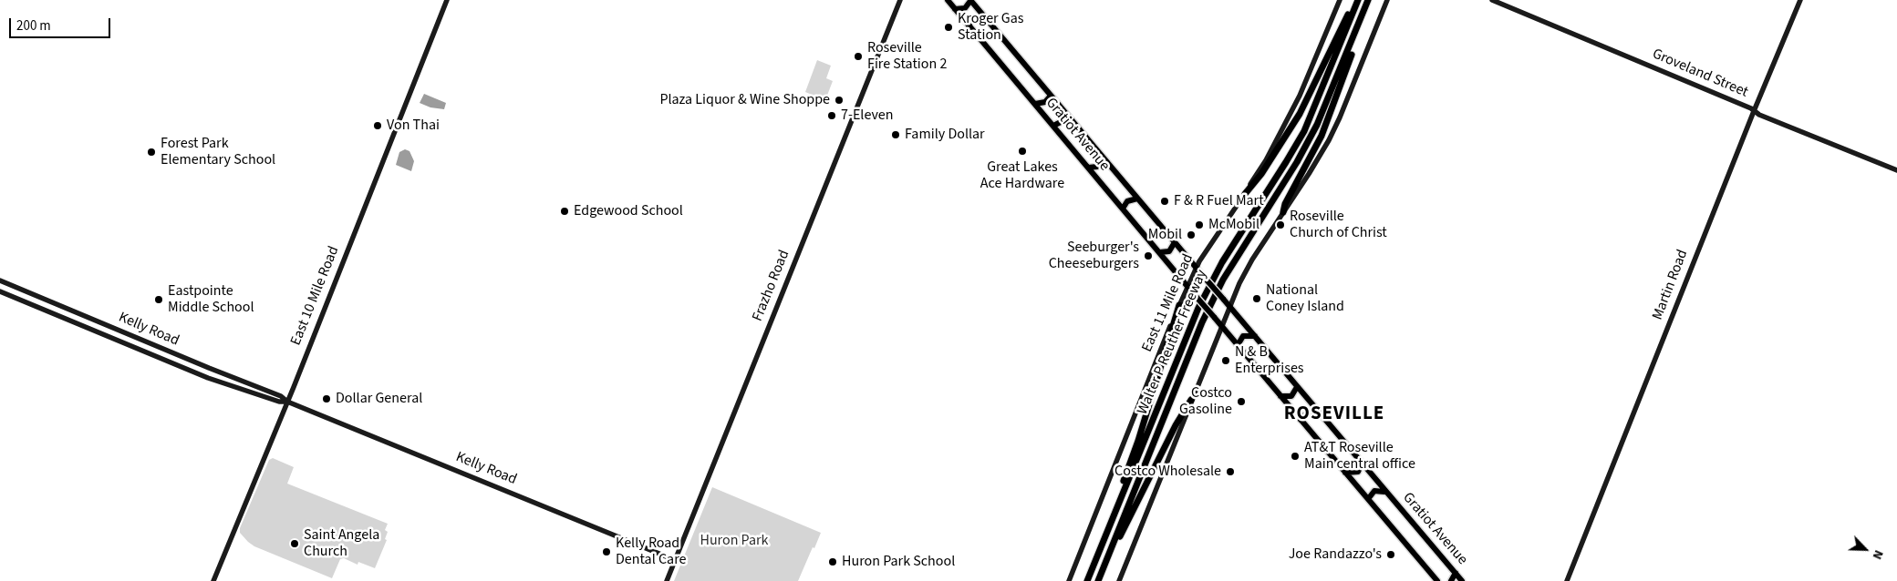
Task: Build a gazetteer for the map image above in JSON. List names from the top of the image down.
{
  "streets": {
    "highway": ["Walter P Reuther Freeway"],
    "main road": ["Gratiot Avenue"],
    "street": [
      "Groveland Street",
      "Martin Road",
      "Frazho Road",
      "East 10 Mile Road",
      "East 11 Mile Road",
      "Kelly Road"
    ]
  },
  "crossings": [
    ["Groveland Street", "Martin Road"],
    ["Gratiot Avenue", "East 11 Mile Road"],
    ["Frazho Road", "Kelly Road"],
    ["East 10 Mile Road", "Kelly Road"]
  ],
  "districts": ["ROSEVILLE"],
  "parks": ["Huron Park"],
  "places": [
    "Kroger Gas Station",
    "Roseville Fire Station 2",
    "Plaza Liquor & Wine Shoppe",
    "7-Eleven",
    "Von Thai",
    "Family Dollar",
    "Great Lakes Ace Hardware",
    "Forest Park Elementary School",
    "F & R Fuel Mart",
    "Edgewood School",
    "McMobil",
    "Roseville Church of Christ",
    "Mobil",
    "Seeburger's Cheeseburgers",
    "National Coney Island",
    "Eastpointe Middle School",
    "N & B Enterprises",
    "Dollar General",
    "Costco Gasoline",
    "AT&T Roseville Main central office",
    "Costco Wholesale",
    "Saint Angela Church",
    "Kelly Road Dental Care",
    "Joe Randazzo's",
    "Huron Park School"
  ],
  "scale_bar": "200 m",
  "north": "bottom right"
}
